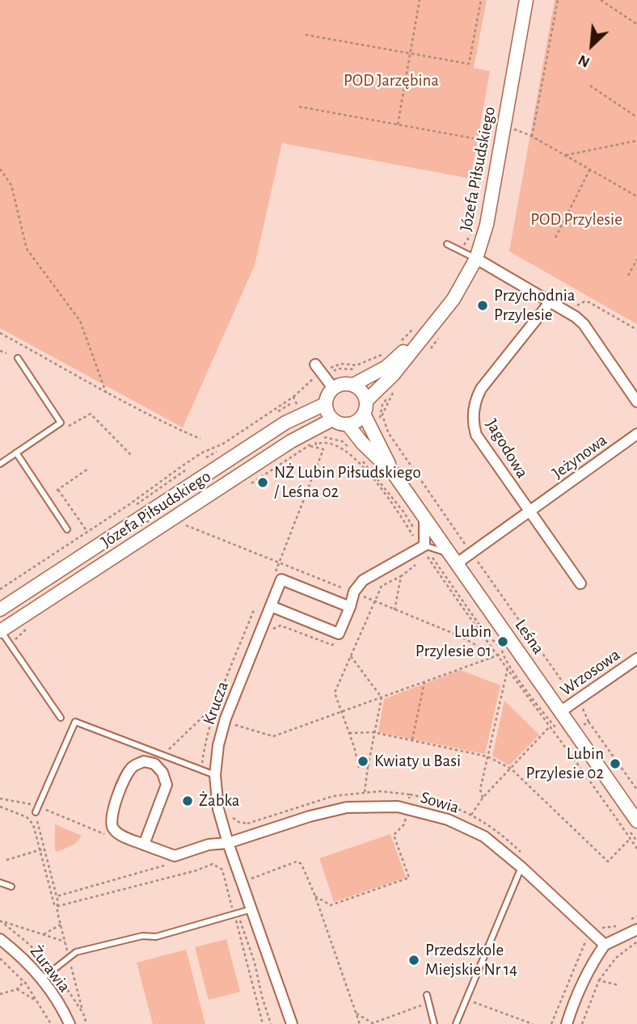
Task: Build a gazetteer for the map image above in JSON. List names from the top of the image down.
{
  "streets": {
    "street": [
      "Józefa Piłsudskiego",
      "Jagodowa",
      "Jeżynowa",
      "Leśna",
      "Wrzosowa",
      "Krucza",
      "Sowia",
      "Żurawia"
    ]
  },
  "crossings": [
    ["Józefa Piłsudskiego", "Leśna"],
    ["Jagodowa", "Jeżynowa"],
    ["Jeżynowa", "Leśna"],
    ["Leśna", "Wrzosowa"],
    ["Krucza", "Sowia"]
  ],
  "parks": ["POD Jarzębina", "POD Przylesie"],
  "places": [
    "Przychodnia Przylesie",
    "NŻ Lubin Piłsudskiego / Leśna 02",
    "Lubin Przylesie 01",
    "Kwiaty u Basi",
    "Lubin Przylesie 02",
    "Żabka",
    "Przedszkole Miejskie Nr 14"
  ],
  "north": "bottom left"
}
